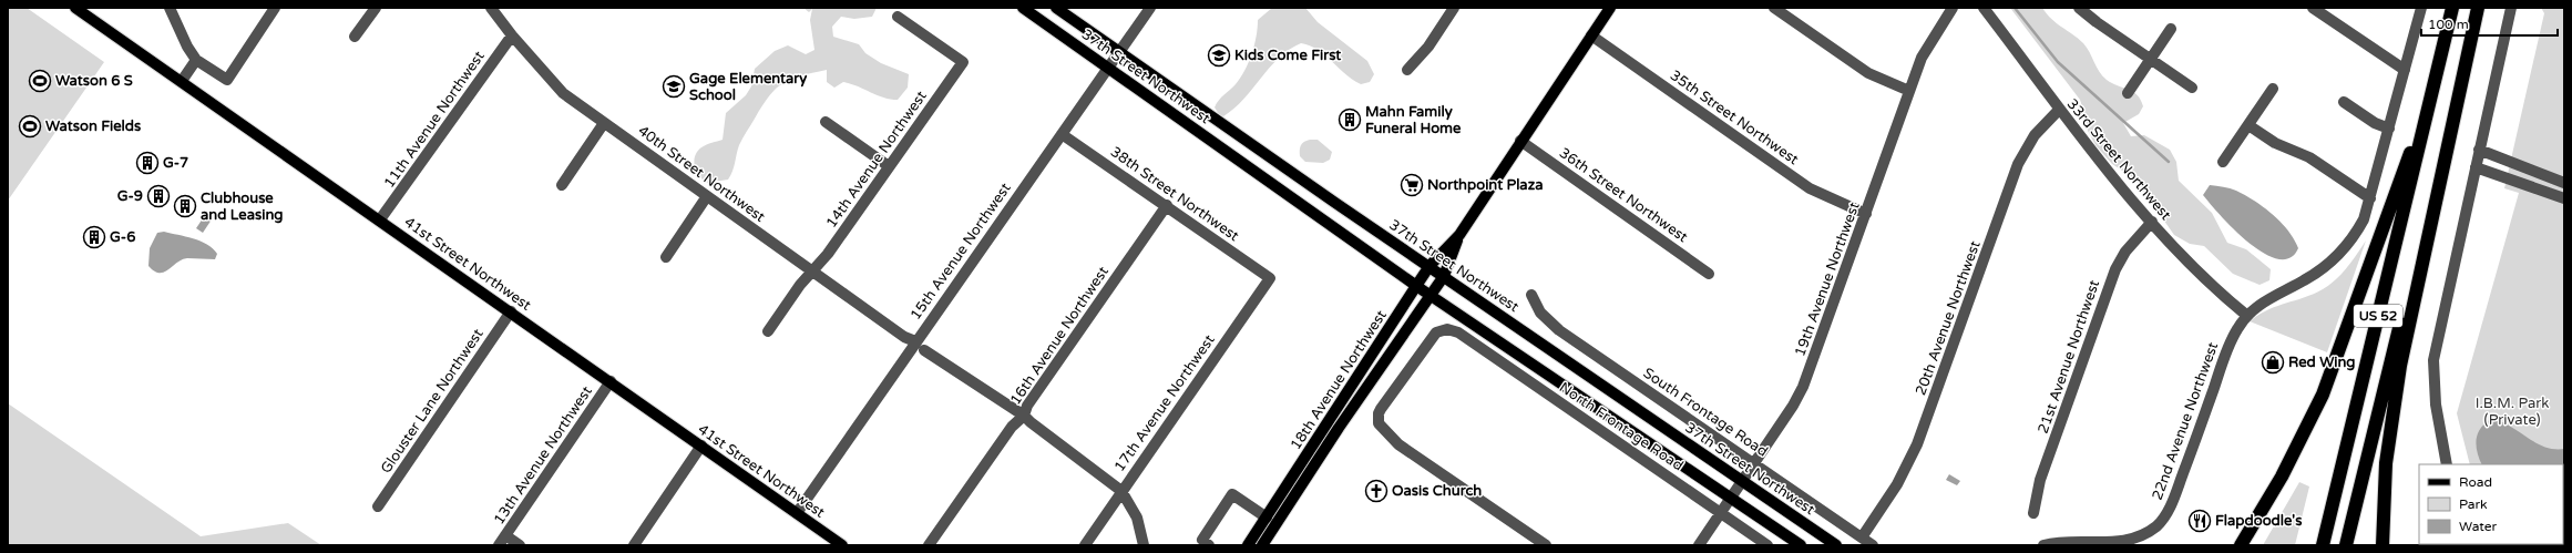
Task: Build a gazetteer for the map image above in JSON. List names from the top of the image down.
{
  "streets": {
    "highway": ["US 52"],
    "main road": ["37th Street Northwest", "41st Street Northwest", "18th Avenue Northwest"],
    "street": [
      "35th Street Northwest",
      "11th Avenue Northwest",
      "14th Avenue Northwest",
      "33rd Street Northwest",
      "40th Street Northwest",
      "38th Street Northwest",
      "36th Street Northwest",
      "15th Avenue Northwest",
      "19th Avenue Northwest",
      "20th Avenue Northwest",
      "16th Avenue Northwest",
      "21st Avenue Northwest",
      "Glouster Lane Northwest",
      "17th Avenue Northwest",
      "South Frontage Road",
      "22nd Avenue Northwest",
      "North Frontage Road",
      "13th Avenue Northwest"
    ]
  },
  "crossings": [
    ["37th Street Northwest", "15th Avenue Northwest"],
    ["37th Street Northwest", "19th Avenue Northwest"],
    ["37th Street Northwest", "18th Avenue Northwest"],
    ["35th Street Northwest", "19th Avenue Northwest"],
    ["35th Street Northwest", "18th Avenue Northwest"],
    ["11th Avenue Northwest", "40th Street Northwest"],
    ["11th Avenue Northwest", "41st Street Northwest"],
    ["14th Avenue Northwest", "40th Street Northwest"],
    ["33rd Street Northwest", "20th Avenue Northwest"],
    ["33rd Street Northwest", "21st Avenue Northwest"],
    ["33rd Street Northwest", "22nd Avenue Northwest"],
    ["40th Street Northwest", "15th Avenue Northwest"],
    ["38th Street Northwest", "15th Avenue Northwest"],
    ["38th Street Northwest", "16th Avenue Northwest"],
    ["38th Street Northwest", "17th Avenue Northwest"],
    ["36th Street Northwest", "18th Avenue Northwest"],
    ["15th Avenue Northwest", "41st Street Northwest"],
    ["41st Street Northwest", "Glouster Lane Northwest"],
    ["41st Street Northwest", "13th Avenue Northwest"],
    ["19th Avenue Northwest", "South Frontage Road"],
    ["19th Avenue Northwest", "North Frontage Road"],
    ["20th Avenue Northwest", "South Frontage Road"]
  ],
  "parks": ["I.B.M. Park (Private)"],
  "places": {
    "school or university": ["Kids Come First", "Gage Elementary School"],
    "sports": ["Watson 6 S", "Watson Fields"],
    "building": [
      "Mahn Family Funeral Home",
      "G-7",
      "G-9",
      "Clubhouse and Leasing",
      "G-6"
    ],
    "supermarket": ["Northpoint Plaza"],
    "shop": ["Red Wing"],
    "church": ["Oasis Church"],
    "restaurant": ["Flapdoodle's"]
  },
  "legend": ["Road", "Park", "Water"],
  "scale_bar": "100 m"
}
